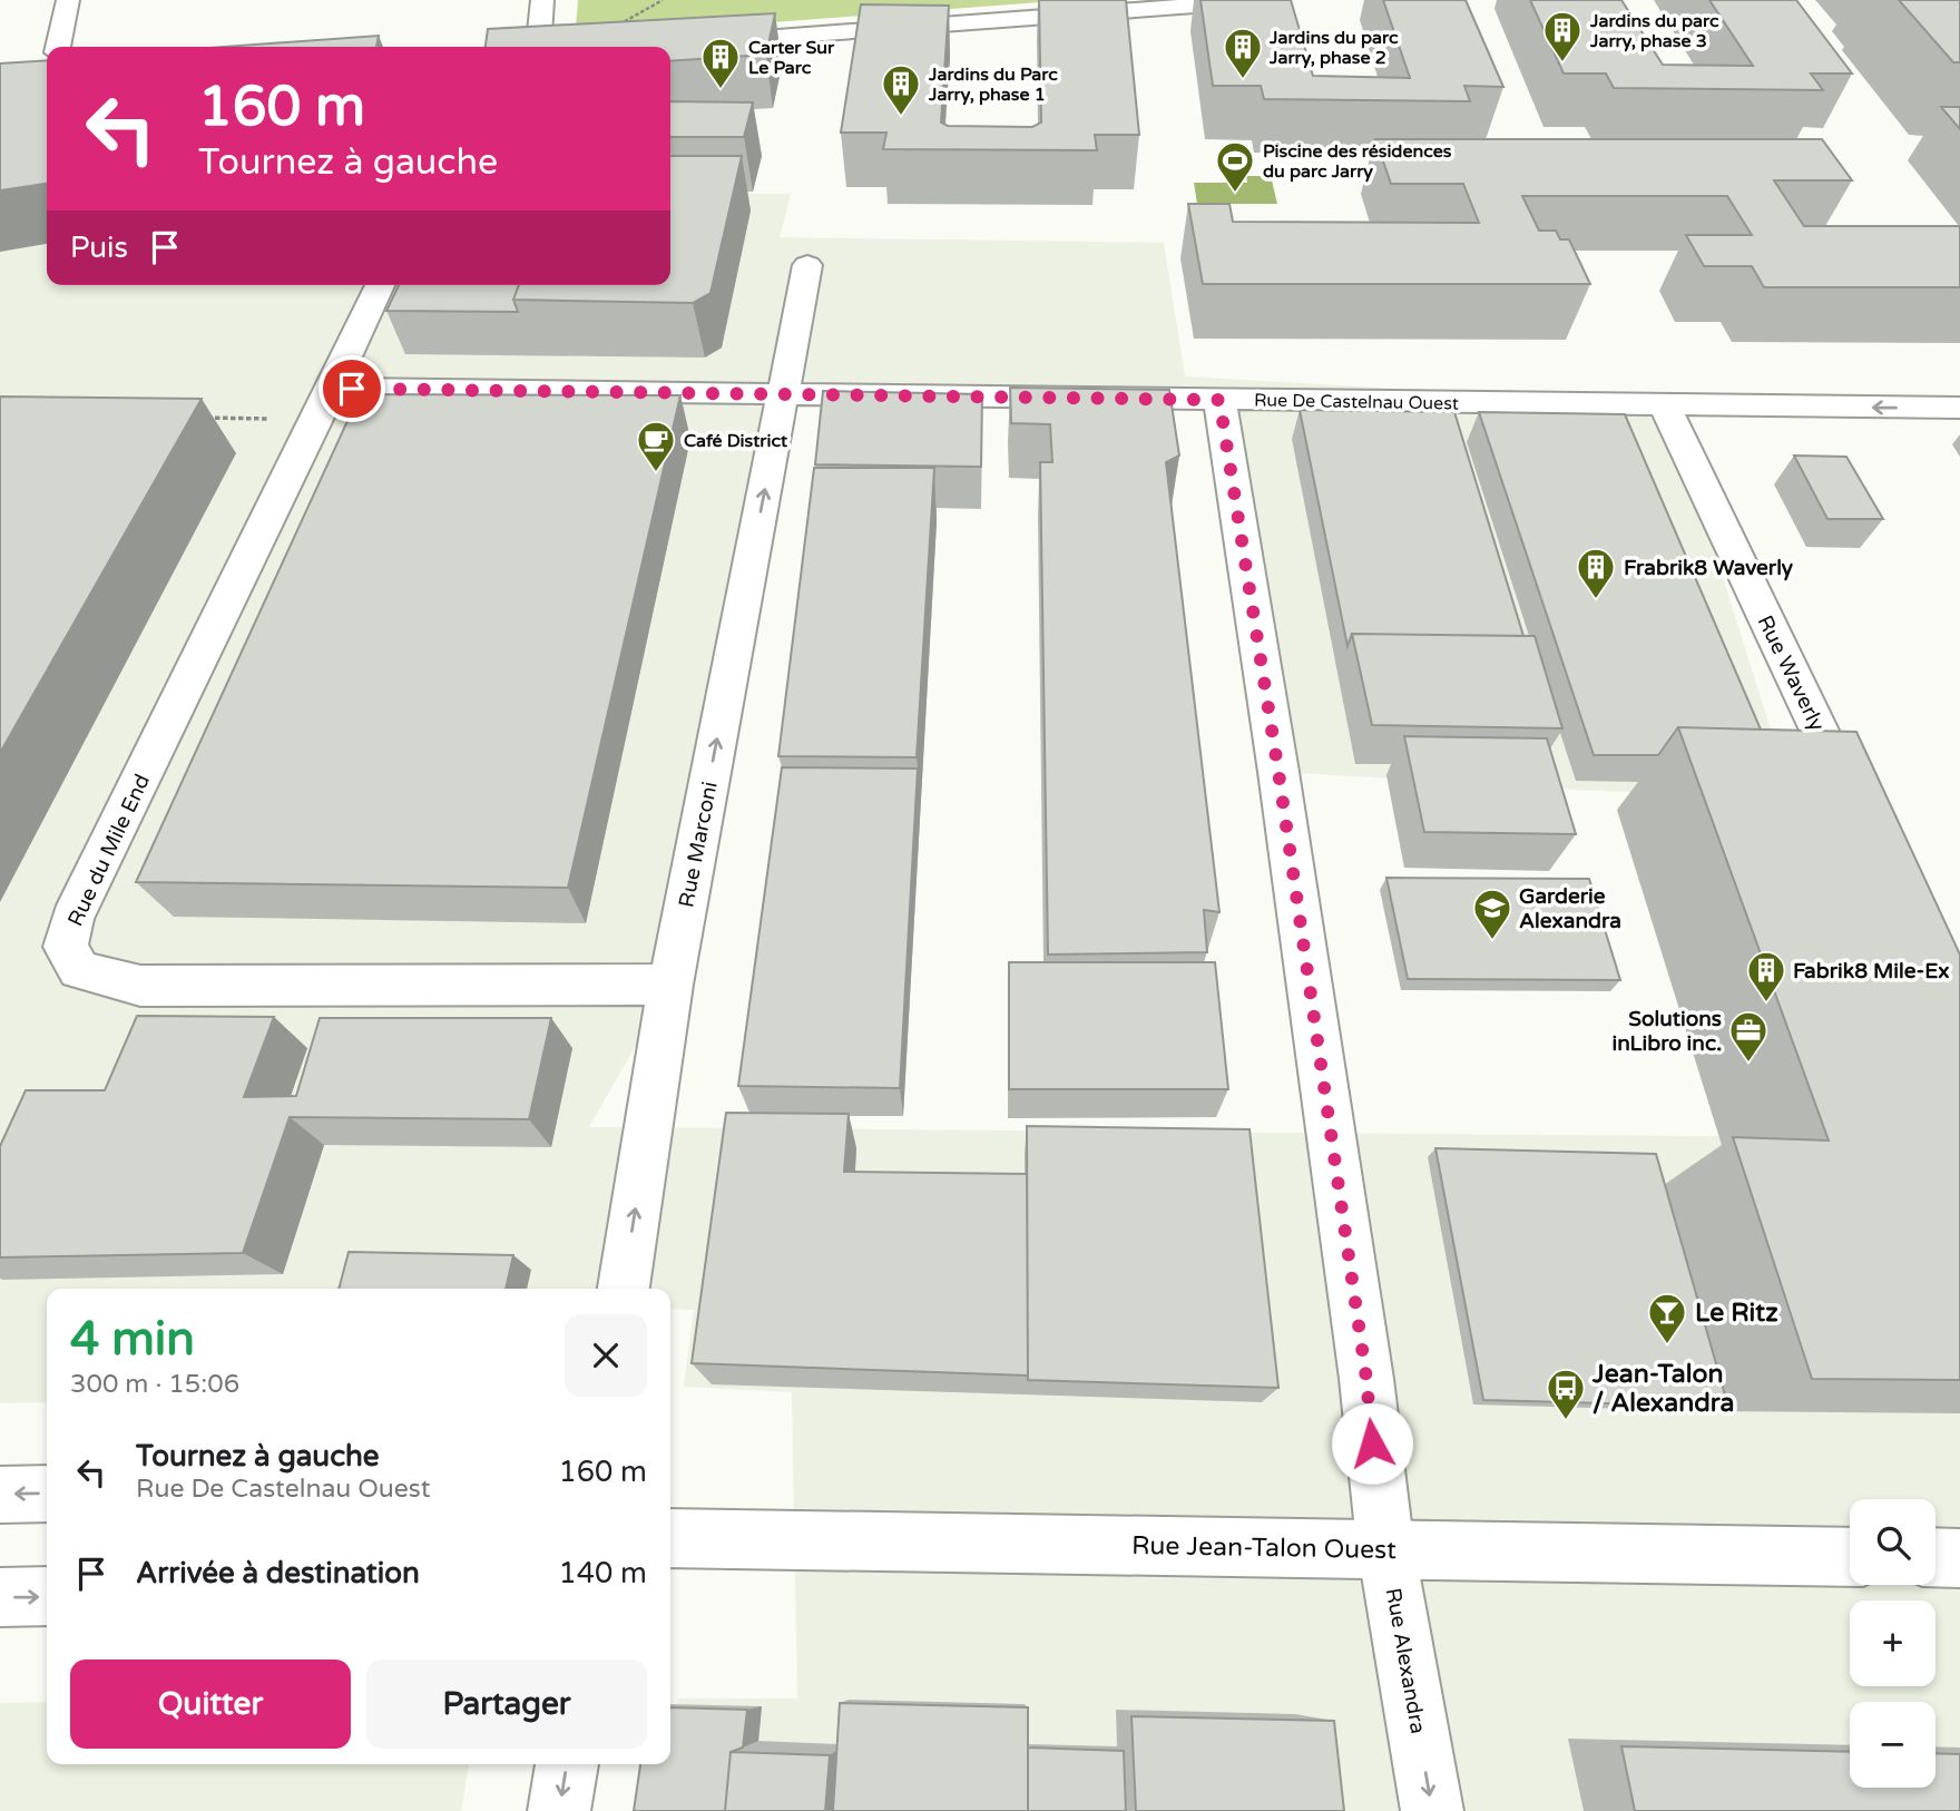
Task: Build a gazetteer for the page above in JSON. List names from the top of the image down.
{
  "streets": {
    "street": [
      "Rue De Castelnau Ouest",
      "Rue Waverly",
      "Rue Marconi",
      "Rue du Mile End",
      "Rue Jean-Talon Ouest",
      "Rue Alexandra"
    ]
  },
  "crossings": [
    ["Rue De Castelnau Ouest", "Rue Waverly"],
    ["Rue De Castelnau Ouest", "Rue Marconi"],
    ["Rue De Castelnau Ouest", "Rue du Mile End"],
    ["Rue De Castelnau Ouest", "Rue Alexandra"],
    ["Rue Marconi", "Rue du Mile End"],
    ["Rue Jean-Talon Ouest", "Rue Alexandra"]
  ],
  "one_way": ["Rue Marconi"],
  "places": {
    "building": [
      "Jardins du parc Jarry, phase 3",
      "Jardins du parc Jarry, phase 2",
      "Carter Sur Le Parc",
      "Jardins du Parc Jarry, phase 1",
      "Frabrik8 Waverly",
      "Fabrik8 Mile-Ex"
    ],
    "sports": ["Piscine des résidences du parc Jarry"],
    "cafe": ["Café District"],
    "school or university": ["Garderie Alexandra"],
    "office": ["Solutions inLibro inc."],
    "bar": ["Le Ritz"],
    "bus stop": ["Jean-Talon / Alexandra"]
  },
  "page": {
    "turn": ["160 m", "Tournez à gauche"],
    "then": "Puis",
    "heading": ["4 min", "300 m · 15:06"],
    "list": [
      {
        "name": "Tournez à gauche",
        "note": "Rue De Castelnau Ouest",
        "value": "160 m"
      },
      {
        "name": "Arrivée à destination",
        "value": "140 m"
      }
    ],
    "map_buttons": ["+", "−"],
    "buttons": ["Quitter", "Partager"]
  }
}
